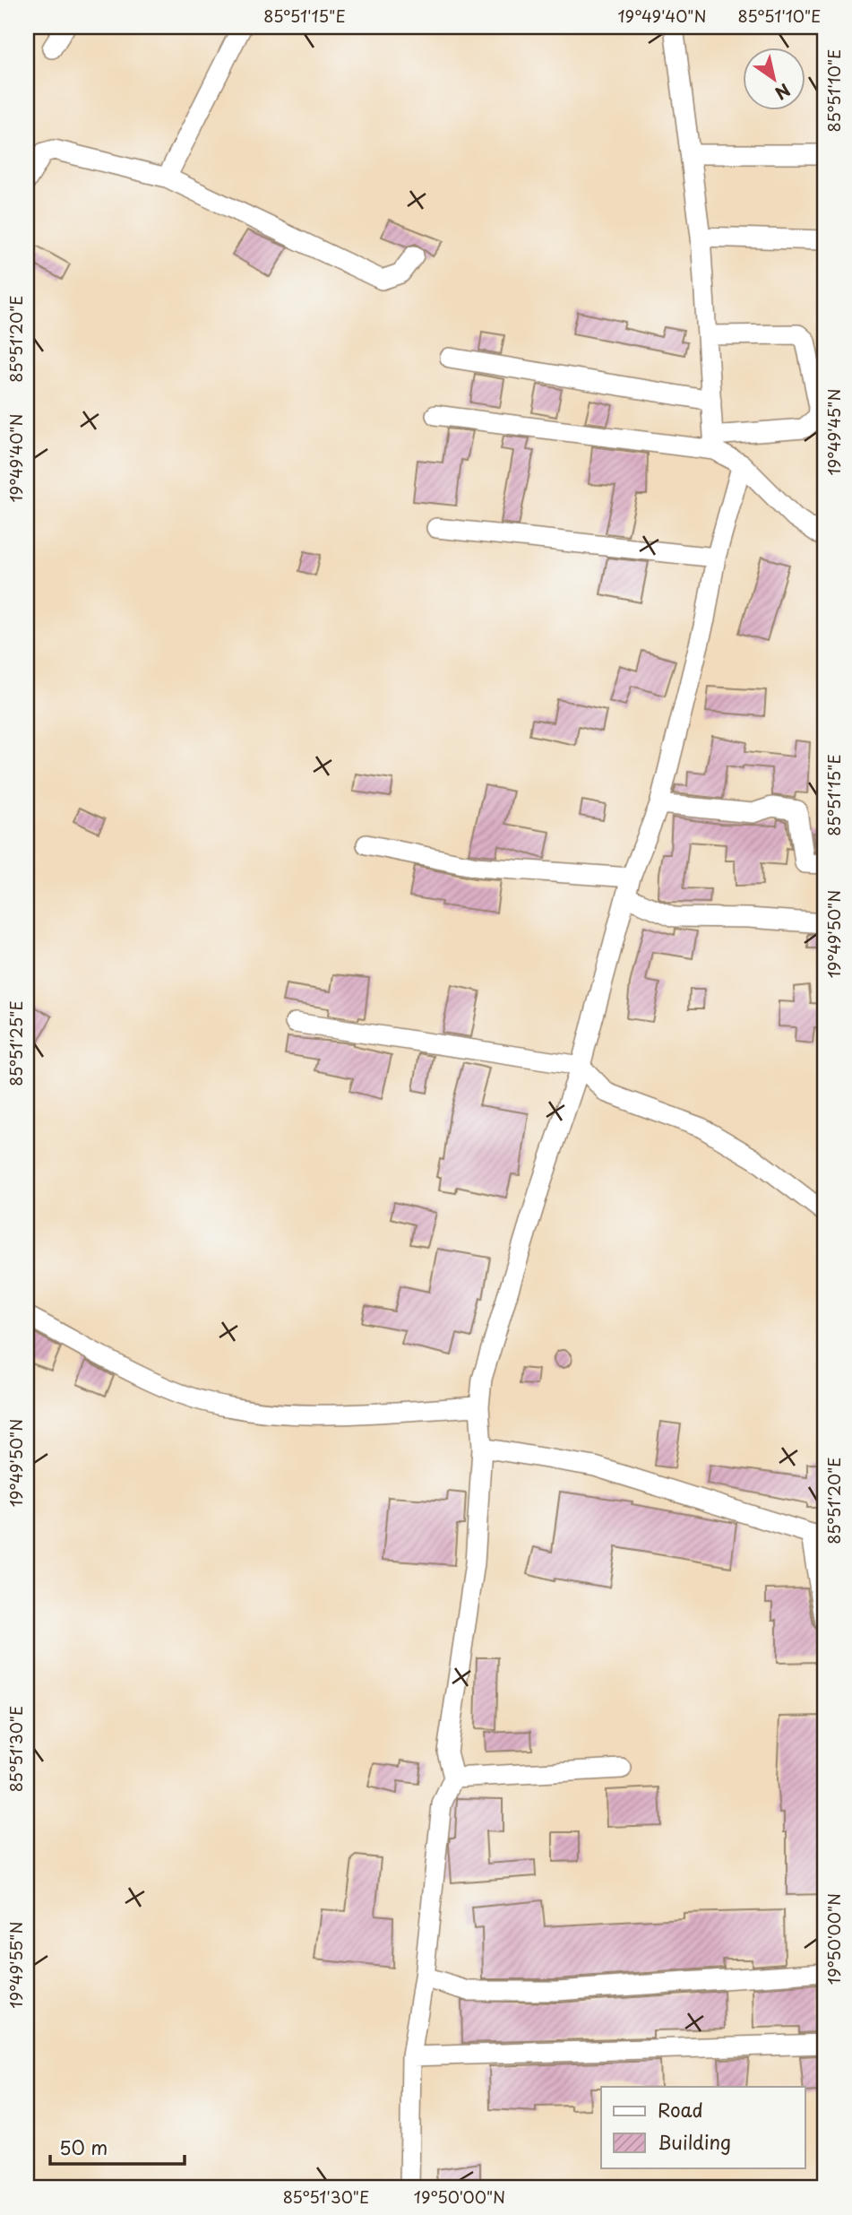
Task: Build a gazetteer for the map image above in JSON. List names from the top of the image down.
{
  "legend": ["Road", "Building"],
  "scale_bar": "50 m",
  "north": "bottom right",
  "coordinates": [
    "85°51'15\"E",
    "19°49'40\"N",
    "85°51'10\"E",
    "85°51'20\"E",
    "19°49'45\"N",
    "19°49'50\"N",
    "85°51'25\"E",
    "85°51'30\"E",
    "19°50'00\"N",
    "19°49'55\"N"
  ]
}
